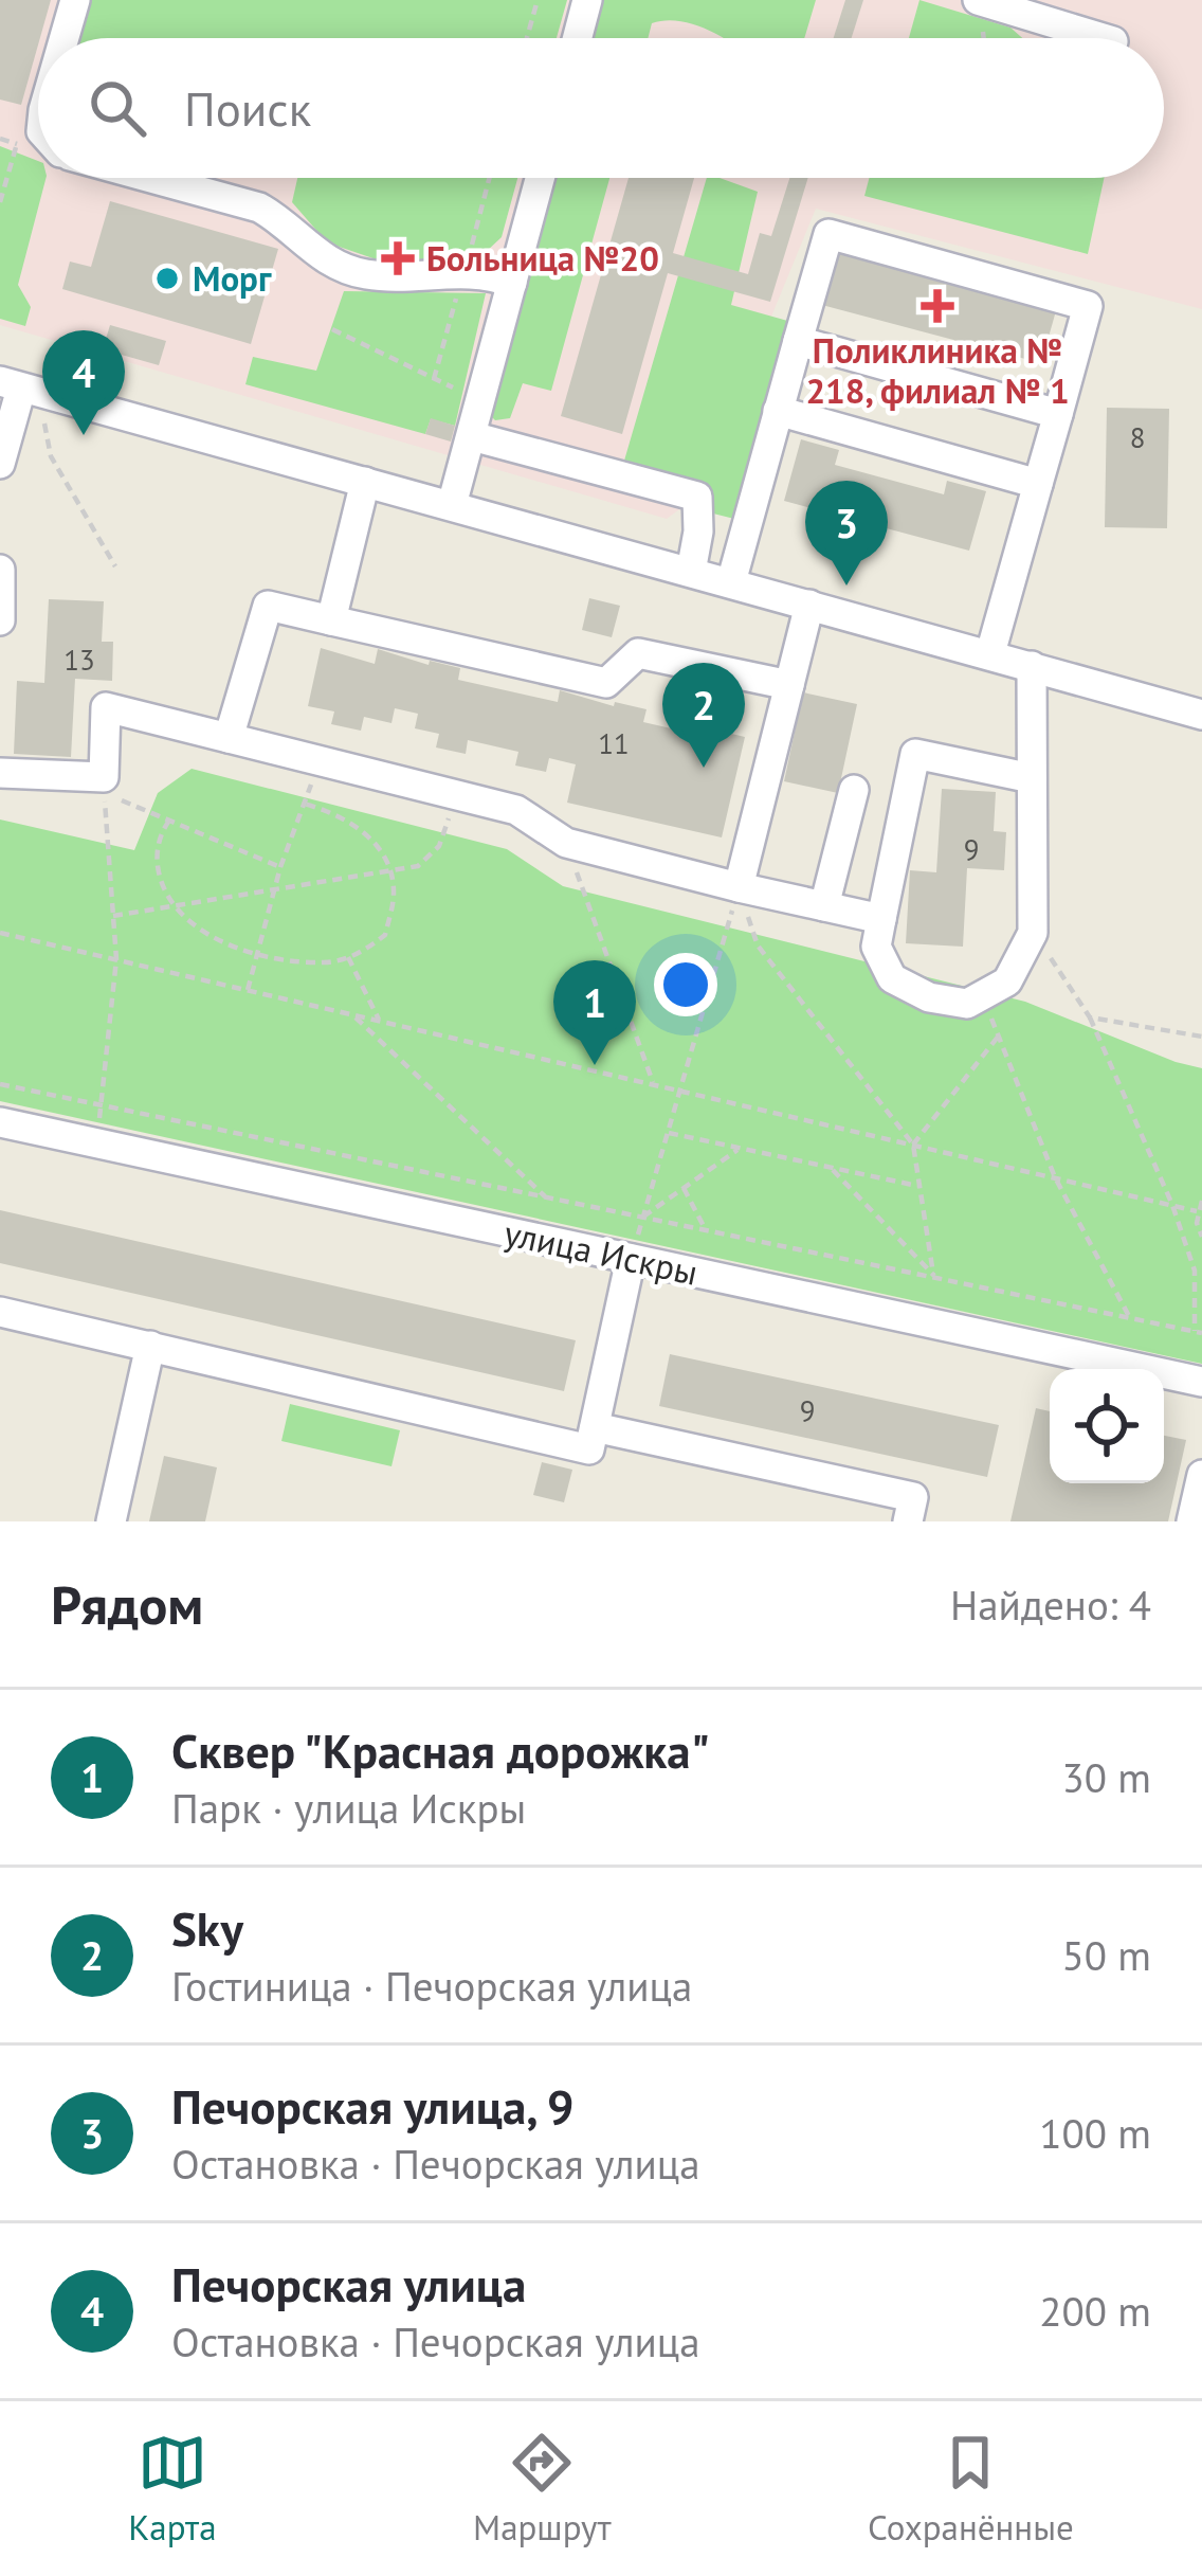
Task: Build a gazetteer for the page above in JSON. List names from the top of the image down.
{
  "streets": {
    "street": ["улица Искры"]
  },
  "places": {
    "health": ["Больница №20", "Поликлиника № 218, филиал № 1"],
    "other": ["Морг"]
  },
  "house_numbers": [
    "8",
    "13",
    "11",
    "9",
    "9"
  ],
  "page": {
    "search": "Поиск",
    "pins": [
      "4",
      "3",
      "2",
      "1"
    ],
    "heading": ["Рядом", "Найдено: 4"],
    "list": [
      {
        "mark": "1",
        "name": "Сквер \"Красная дорожка\"",
        "note": "Парк · улица Искры",
        "value": "30 m"
      },
      {
        "mark": "2",
        "name": "Sky",
        "note": "Гостиница · Печорская улица",
        "value": "50 m"
      },
      {
        "mark": "3",
        "name": "Печорская улица, 9",
        "note": "Остановка · Печорская улица",
        "value": "100 m"
      },
      {
        "mark": "4",
        "name": "Печорская улица",
        "note": "Остановка · Печорская улица",
        "value": "200 m"
      }
    ],
    "nav": ["Карта", "Маршрут", "Сохранённые"]
  }
}
